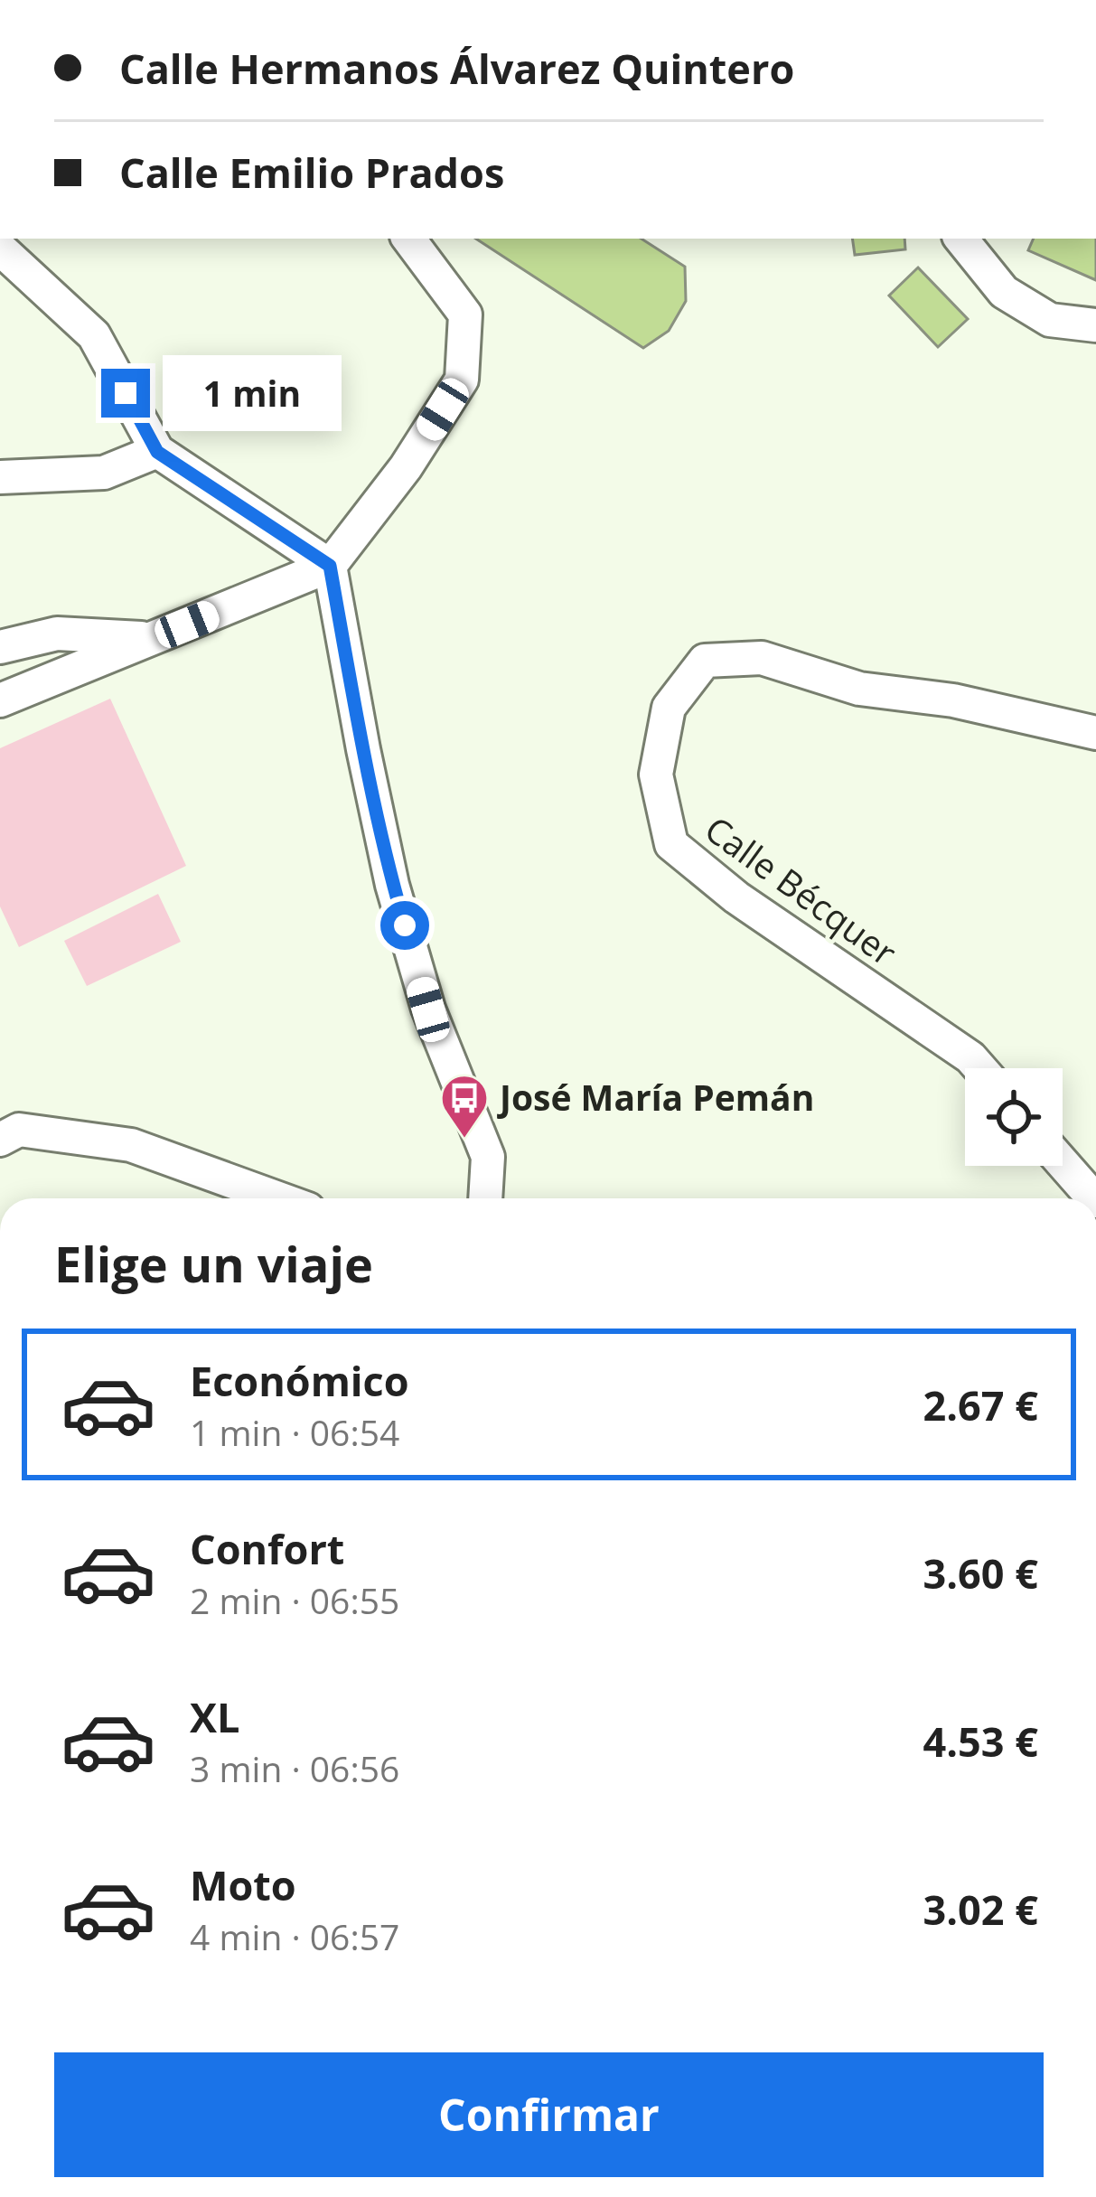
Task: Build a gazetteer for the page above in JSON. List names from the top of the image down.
{
  "streets": {
    "street": ["Calle Bécquer"]
  },
  "places": {
    "bus stop": ["José María Pemán"]
  },
  "page": {
    "banner": ["Calle Hermanos Álvarez Quintero", "Calle Emilio Prados"],
    "bubble": "1 min",
    "heading": "Elige un viaje",
    "list": [
      {
        "name": "Económico",
        "note": "1 min · 06:54",
        "value": "2.67 €"
      },
      {
        "name": "Confort",
        "note": "2 min · 06:55",
        "value": "3.60 €"
      },
      {
        "name": "XL",
        "note": "3 min · 06:56",
        "value": "4.53 €"
      },
      {
        "name": "Moto",
        "note": "4 min · 06:57",
        "value": "3.02 €"
      }
    ],
    "buttons": "Confirmar"
  }
}
